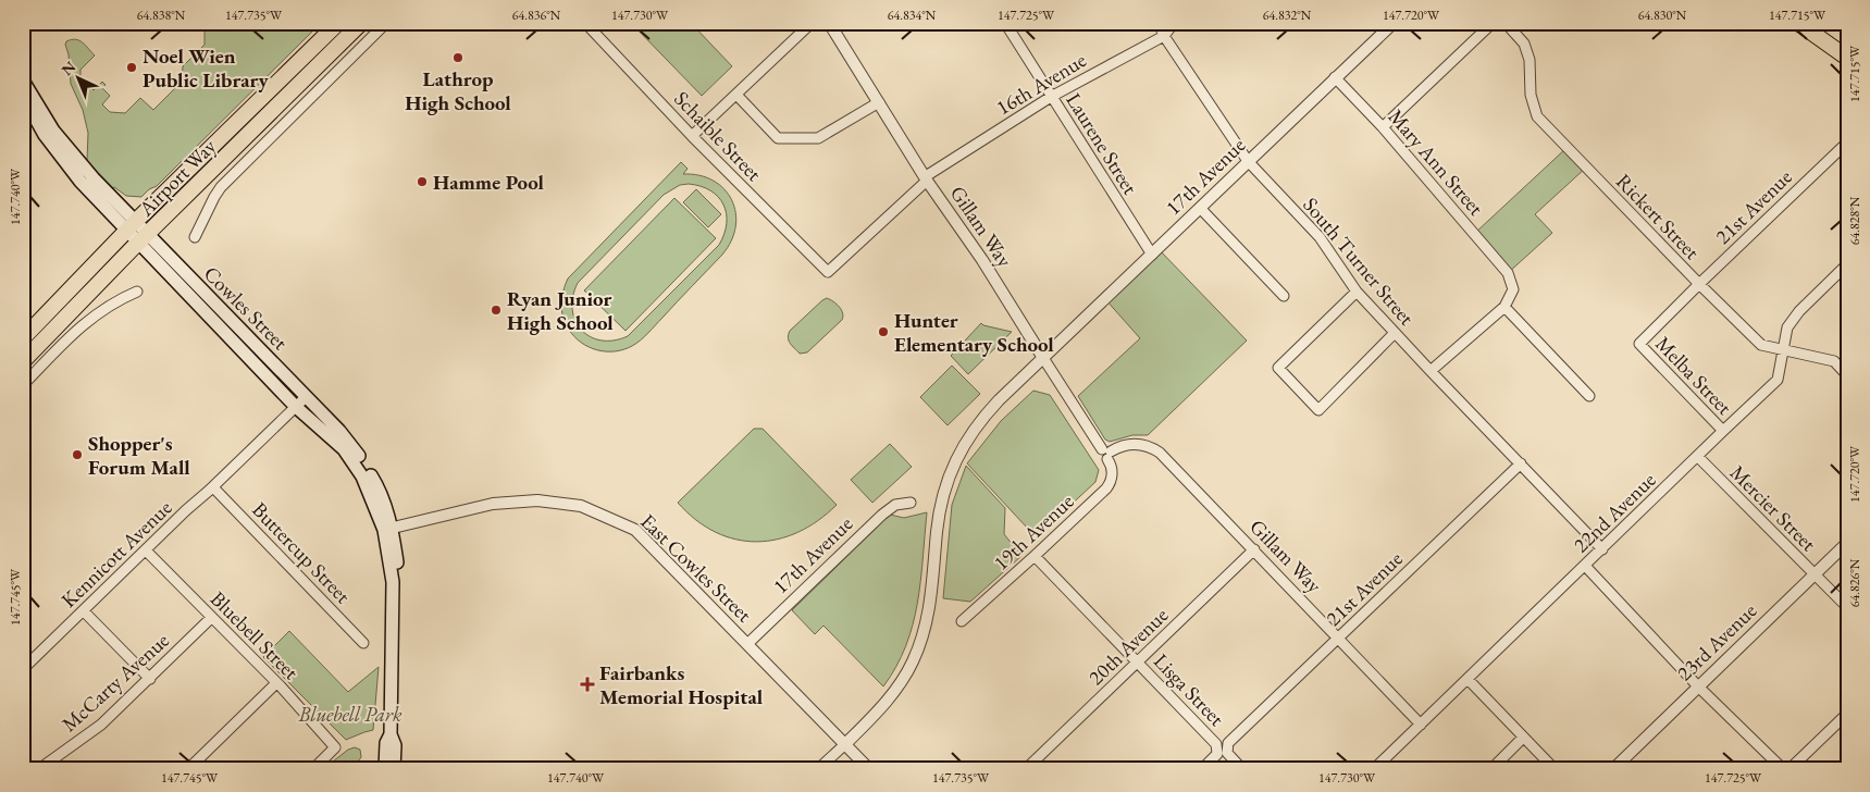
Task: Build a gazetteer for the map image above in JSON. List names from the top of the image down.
{
  "streets": {
    "main road": ["Airport Way", "Cowles Street"],
    "street": [
      "16th Avenue",
      "Schaible Street",
      "Laurene Street",
      "Mary Ann Street",
      "17th Avenue",
      "21st Avenue",
      "Rickert Street",
      "Gillam Way",
      "South Turner Street",
      "Melba Street",
      "Mercier Street",
      "22nd Avenue",
      "19th Avenue",
      "Buttercup Street",
      "Kennicott Avenue",
      "East Cowles Street",
      "Bluebell Street",
      "23rd Avenue",
      "20th Avenue",
      "McCarty Avenue",
      "Lisga Street"
    ]
  },
  "crossings": [
    ["16th Avenue", "Schaible Street"],
    ["16th Avenue", "Laurene Street"],
    ["16th Avenue", "Gillam Way"],
    ["16th Avenue", "South Turner Street"],
    ["Laurene Street", "17th Avenue"],
    ["Mary Ann Street", "17th Avenue"],
    ["17th Avenue", "Gillam Way"],
    ["17th Avenue", "South Turner Street"],
    ["17th Avenue", "East Cowles Street"],
    ["Airport Way", "Cowles Street"],
    ["21st Avenue", "Rickert Street"],
    ["21st Avenue", "Gillam Way"],
    ["21st Avenue", "South Turner Street"],
    ["21st Avenue", "Melba Street"],
    ["21st Avenue", "Lisga Street"],
    ["Rickert Street", "22nd Avenue"],
    ["Gillam Way", "22nd Avenue"],
    ["Gillam Way", "19th Avenue"],
    ["Gillam Way", "20th Avenue"],
    ["South Turner Street", "22nd Avenue"],
    ["Cowles Street", "Kennicott Avenue"],
    ["Cowles Street", "East Cowles Street"],
    ["Melba Street", "22nd Avenue"],
    ["Mercier Street", "22nd Avenue"],
    ["Mercier Street", "23rd Avenue"],
    ["19th Avenue", "Lisga Street"],
    ["Buttercup Street", "Kennicott Avenue"],
    ["Kennicott Avenue", "Bluebell Street"],
    ["Bluebell Street", "McCarty Avenue"],
    ["20th Avenue", "Lisga Street"]
  ],
  "parks": ["Bluebell Park"],
  "places": {
    "other": [
      "Lathrop High School",
      "Noel Wien Public Library",
      "Hamme Pool",
      "Ryan Junior High School",
      "Hunter Elementary School",
      "Shopper's Forum Mall"
    ],
    "health": ["Fairbanks Memorial Hospital"]
  },
  "north": "top left",
  "coordinates": [
    "64.838°N",
    "147.735°W",
    "64.836°N",
    "147.730°W",
    "64.834°N",
    "147.725°W",
    "64.832°N",
    "147.720°W",
    "64.830°N",
    "147.715°W",
    "147.740°W",
    "64.828°N",
    "64.826°N",
    "147.745°W"
  ]
}
